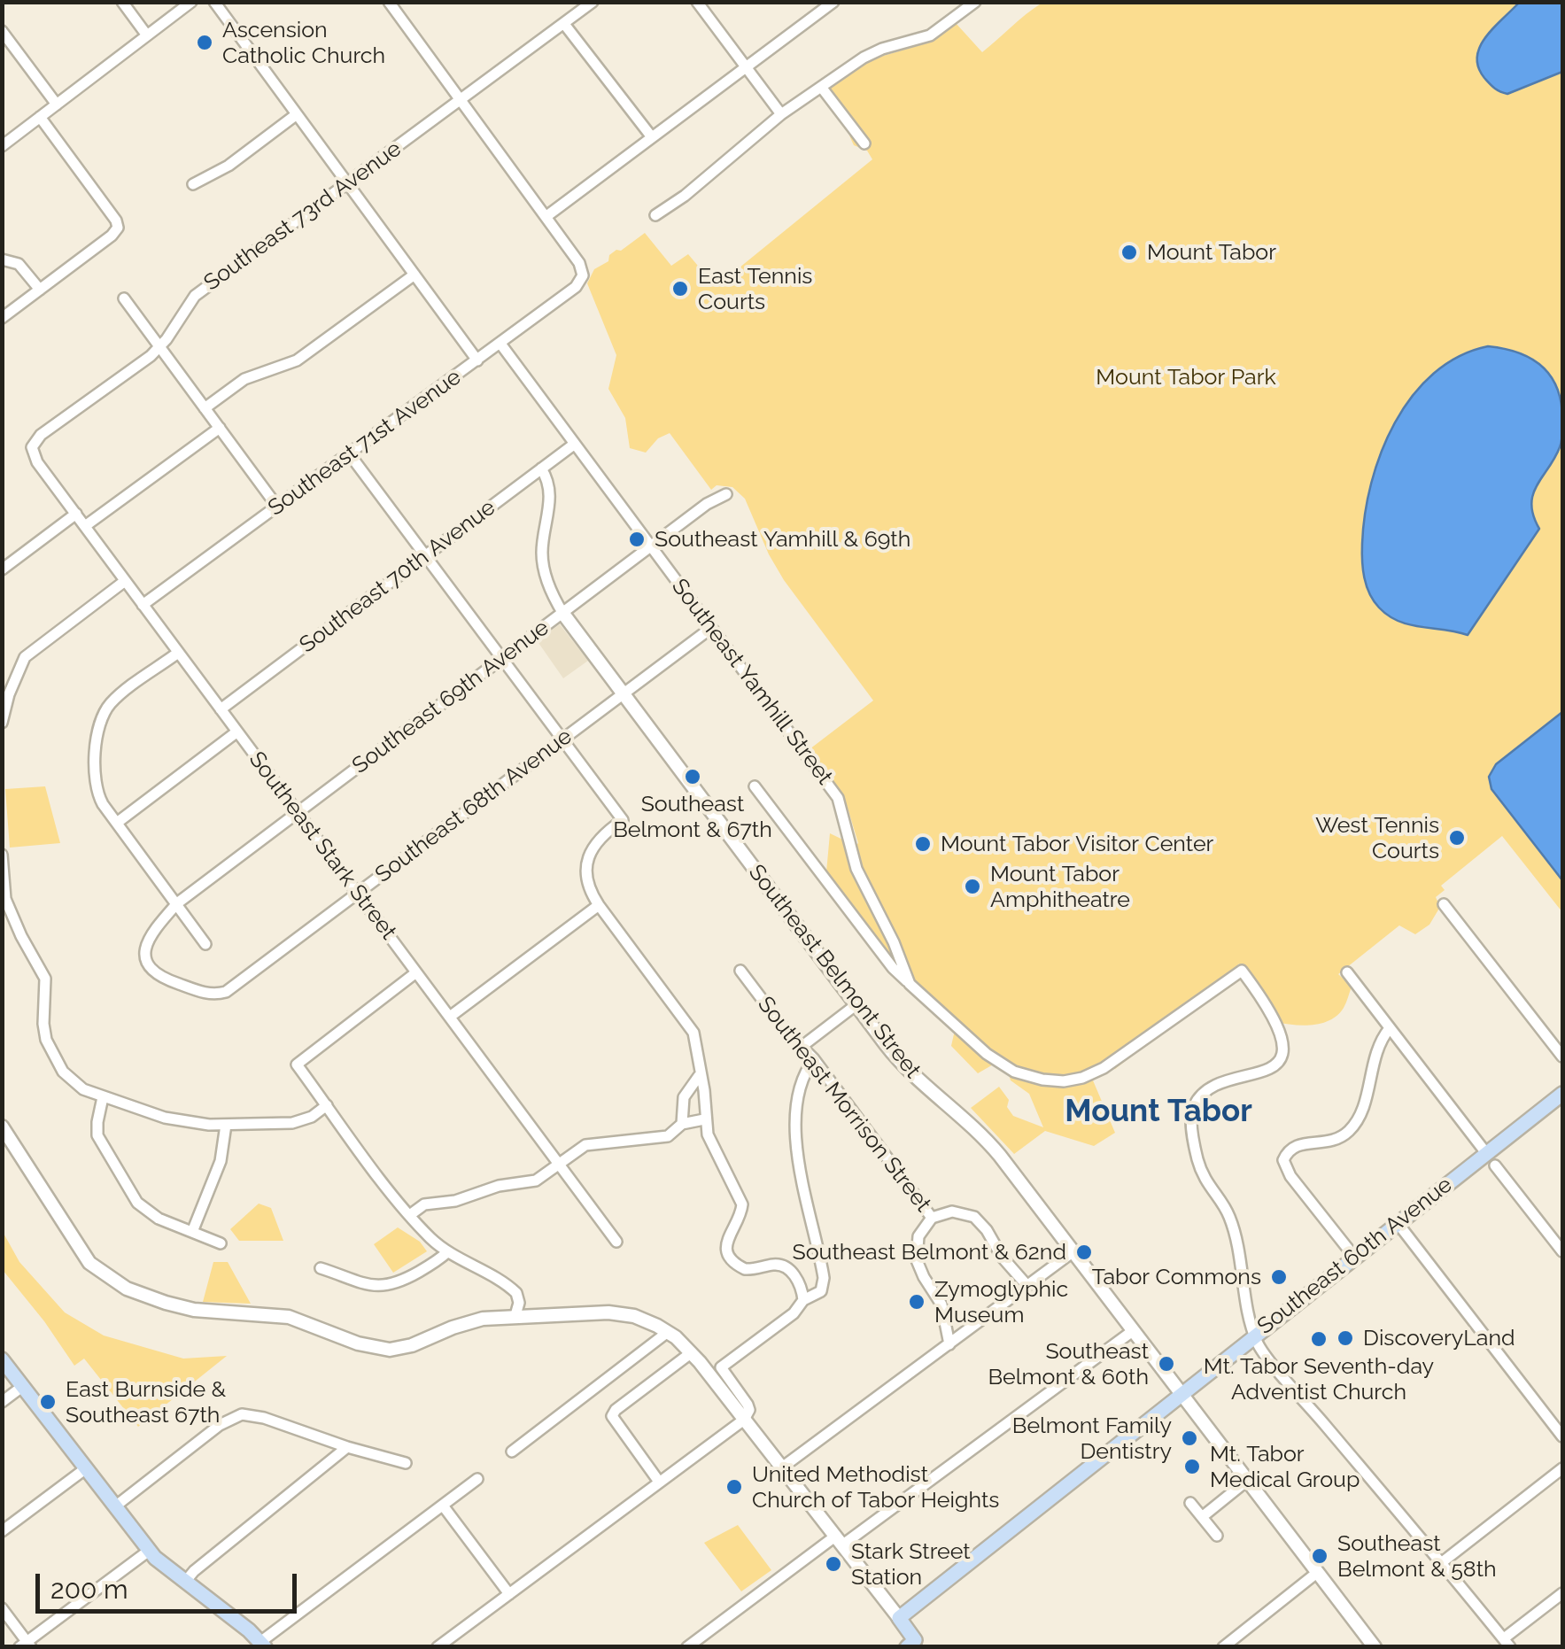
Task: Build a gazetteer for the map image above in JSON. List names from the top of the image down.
{
  "streets": {
    "main road": ["Southeast 60th Avenue"],
    "street": [
      "Southeast 73rd Avenue",
      "Southeast 71st Avenue",
      "Southeast 70th Avenue",
      "Southeast Yamhill Street",
      "Southeast 69th Avenue",
      "Southeast 68th Avenue",
      "Southeast Stark Street",
      "Southeast Belmont Street",
      "Southeast Morrison Street"
    ]
  },
  "crossings": [
    ["Southeast 73rd Avenue", "Southeast Stark Street"],
    ["Southeast 71st Avenue", "Southeast Yamhill Street"],
    ["Southeast 71st Avenue", "Southeast Stark Street"],
    ["Southeast 70th Avenue", "Southeast Yamhill Street"],
    ["Southeast 70th Avenue", "Southeast Stark Street"],
    ["Southeast 70th Avenue", "Southeast Belmont Street"],
    ["Southeast Yamhill Street", "Southeast 69th Avenue"],
    ["Southeast Yamhill Street", "Southeast 68th Avenue"],
    ["Southeast Yamhill Street", "Southeast 60th Avenue"],
    ["Southeast 69th Avenue", "Southeast 68th Avenue"],
    ["Southeast 69th Avenue", "Southeast Stark Street"],
    ["Southeast 69th Avenue", "Southeast Belmont Street"],
    ["Southeast 68th Avenue", "Southeast Stark Street"],
    ["Southeast 68th Avenue", "Southeast Belmont Street"],
    ["Southeast Belmont Street", "Southeast 60th Avenue"]
  ],
  "districts": ["Mount Tabor"],
  "parks": ["Mount Tabor Park"],
  "places": [
    "Ascension Catholic Church",
    "Mount Tabor",
    "East Tennis Courts",
    "Southeast Yamhill & 69th",
    "Southeast Belmont & 67th",
    "West Tennis Courts",
    "Mount Tabor Visitor Center",
    "Mount Tabor Amphitheatre",
    "Southeast Belmont & 62nd",
    "Tabor Commons",
    "Zymoglyphic Museum",
    "DiscoveryLand",
    "Mt. Tabor Seventh-day Adventist Church",
    "Southeast Belmont & 60th",
    "East Burnside & Southeast 67th",
    "Belmont Family Dentistry",
    "Mt. Tabor Medical Group",
    "United Methodist Church of Tabor Heights",
    "Southeast Belmont & 58th",
    "Stark Street Station"
  ],
  "scale_bar": "200 m"
}
